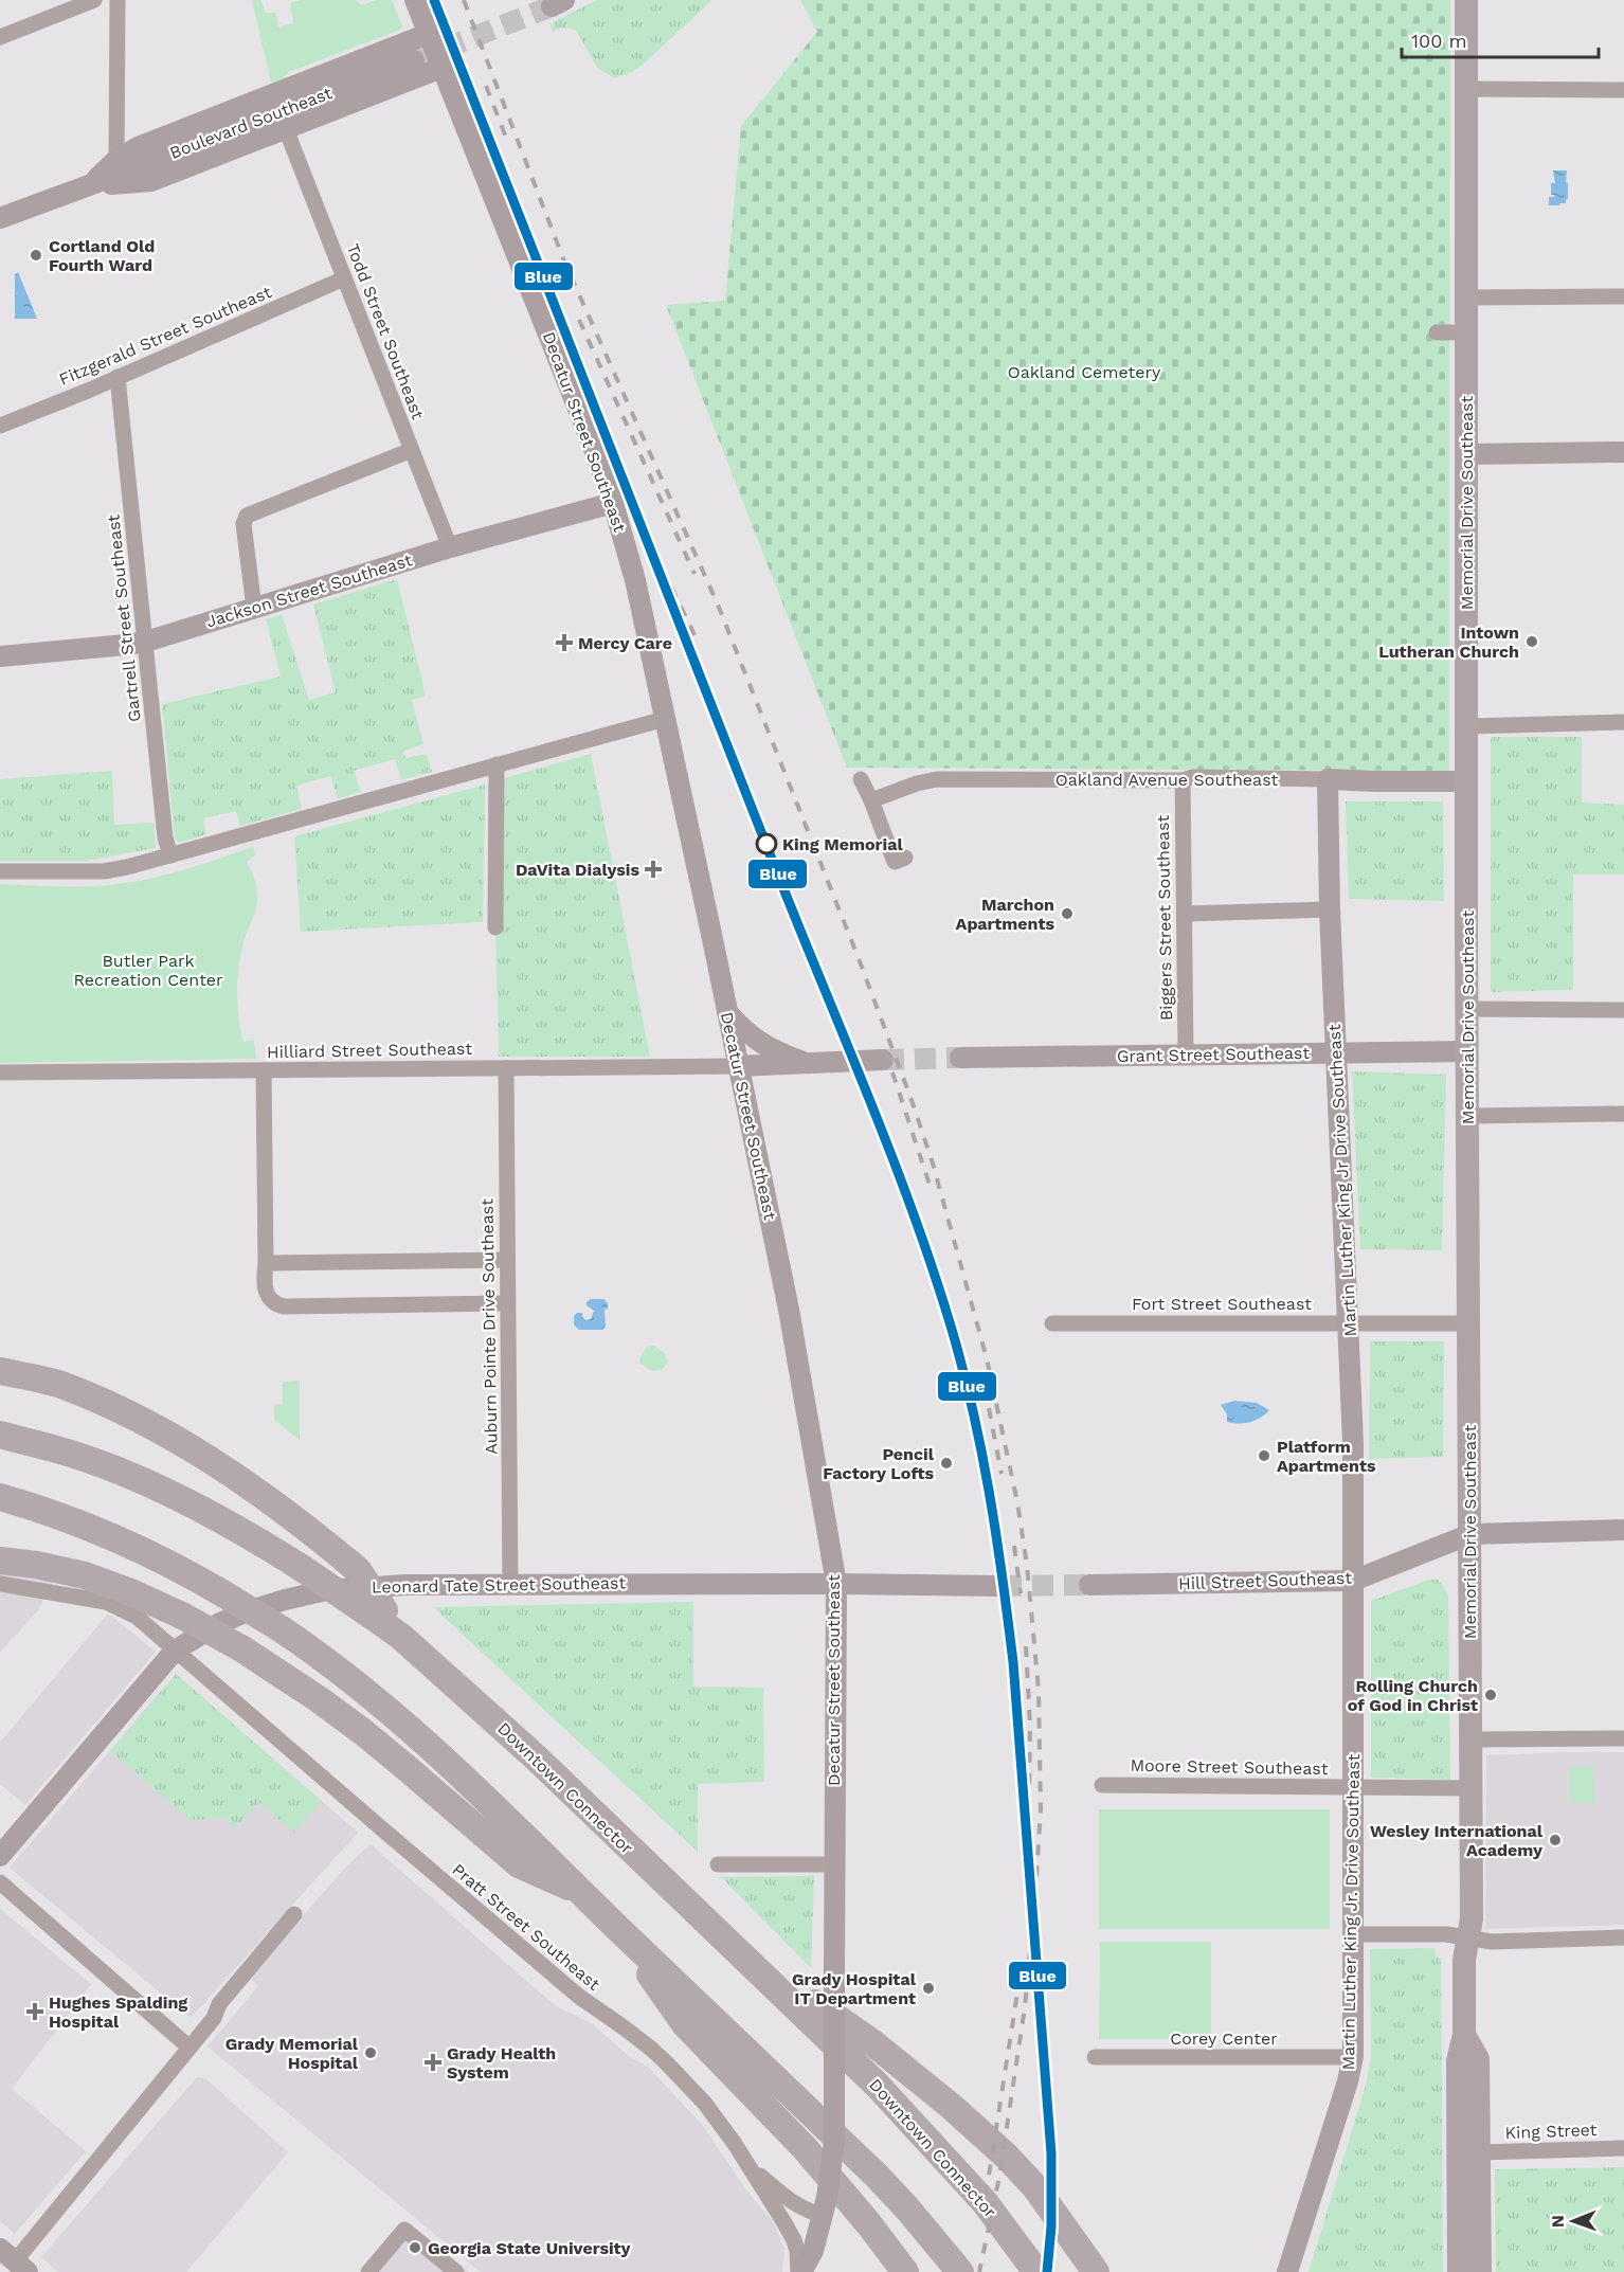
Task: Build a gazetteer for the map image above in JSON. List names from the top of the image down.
{
  "streets": {
    "highway": ["Downtown Connector"],
    "main road": [
      "Boulevard Southeast",
      "Decatur Street Southeast",
      "Memorial Drive Southeast",
      "Jackson Street Southeast",
      "Oakland Avenue Southeast",
      "Grant Street Southeast",
      "Martin Luther King Jr Drive Southeast",
      "Hill Street Southeast",
      "Leonard Tate Street Southeast",
      "Martin Luther King Jr. Drive Southeast"
    ],
    "street": [
      "Todd Street Southeast",
      "Fitzgerald Street Southeast",
      "Gartrell Street Southeast",
      "Biggers Street Southeast",
      "Hilliard Street Southeast",
      "Fort Street Southeast",
      "Auburn Pointe Drive Southeast",
      "Moore Street Southeast",
      "Pratt Street Southeast",
      "Corey Center",
      "King Street"
    ]
  },
  "crossings": [
    ["Boulevard Southeast", "Decatur Street Southeast"],
    ["Todd Street Southeast", "Fitzgerald Street Southeast"],
    ["Todd Street Southeast", "Jackson Street Southeast"],
    ["Fitzgerald Street Southeast", "Gartrell Street Southeast"],
    ["Decatur Street Southeast", "Jackson Street Southeast"],
    ["Decatur Street Southeast", "Hilliard Street Southeast"],
    ["Decatur Street Southeast", "Leonard Tate Street Southeast"],
    ["Decatur Street Southeast", "Pratt Street Southeast"],
    ["Memorial Drive Southeast", "Oakland Avenue Southeast"],
    ["Memorial Drive Southeast", "Grant Street Southeast"],
    ["Memorial Drive Southeast", "Fort Street Southeast"],
    ["Memorial Drive Southeast", "Hill Street Southeast"],
    ["Memorial Drive Southeast", "Moore Street Southeast"],
    ["Memorial Drive Southeast", "King Street"],
    ["Jackson Street Southeast", "Gartrell Street Southeast"],
    ["Oakland Avenue Southeast", "Biggers Street Southeast"],
    ["Oakland Avenue Southeast", "Martin Luther King Jr Drive Southeast"],
    ["Biggers Street Southeast", "Grant Street Southeast"],
    ["Hilliard Street Southeast", "Auburn Pointe Drive Southeast"],
    ["Grant Street Southeast", "Martin Luther King Jr Drive Southeast"],
    ["Martin Luther King Jr Drive Southeast", "Fort Street Southeast"],
    ["Martin Luther King Jr Drive Southeast", "Hill Street Southeast"],
    ["Martin Luther King Jr Drive Southeast", "Martin Luther King Jr. Drive Southeast"],
    ["Auburn Pointe Drive Southeast", "Leonard Tate Street Southeast"],
    ["Hill Street Southeast", "Martin Luther King Jr. Drive Southeast"],
    ["Leonard Tate Street Southeast", "Pratt Street Southeast"],
    ["Moore Street Southeast", "Martin Luther King Jr. Drive Southeast"],
    ["Martin Luther King Jr. Drive Southeast", "Corey Center"]
  ],
  "parks": ["Oakland Cemetery", "Butler Park Recreation Center"],
  "places": {
    "other": [
      "Cortland Old Fourth Ward",
      "Intown Lutheran Church",
      "King Memorial",
      "Marchon Apartments",
      "Platform Apartments",
      "Pencil Factory Lofts",
      "Rolling Church of God in Christ",
      "Wesley International Academy",
      "Grady Hospital IT Department",
      "Grady Memorial Hospital",
      "Georgia State University"
    ],
    "health": [
      "Mercy Care",
      "DaVita Dialysis",
      "Hughes Spalding Hospital",
      "Grady Health System"
    ]
  },
  "lines": ["transit line Blue"],
  "scale_bar": "100 m",
  "north": "left"
}
